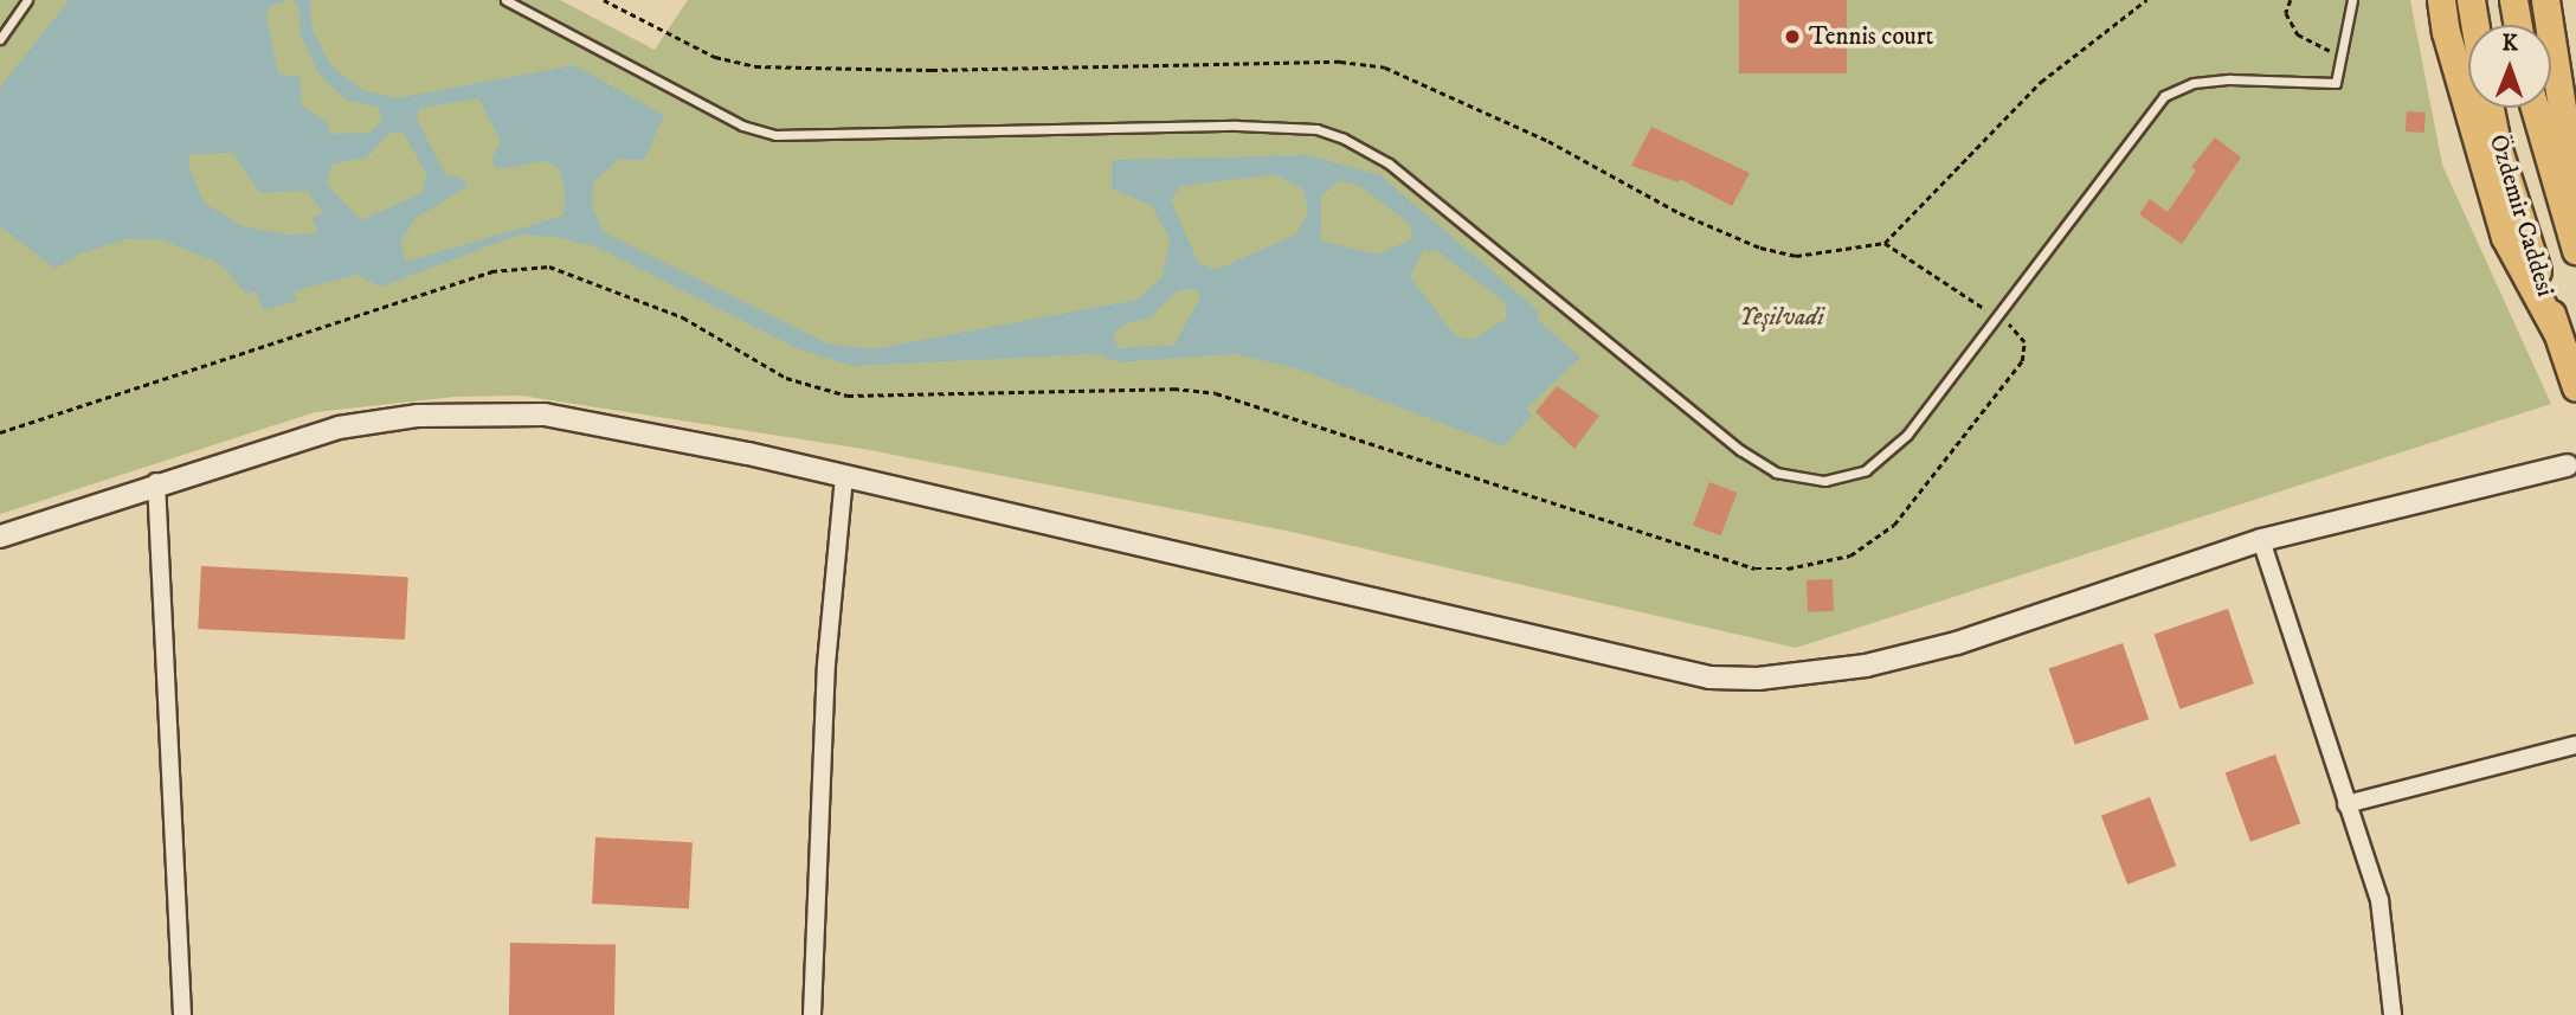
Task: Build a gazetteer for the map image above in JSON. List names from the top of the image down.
{
  "streets": {
    "main road": ["Özdemir Caddesi"]
  },
  "parks": ["Yeşilvadi"],
  "places": ["Tennis court"],
  "north": "top"
}
